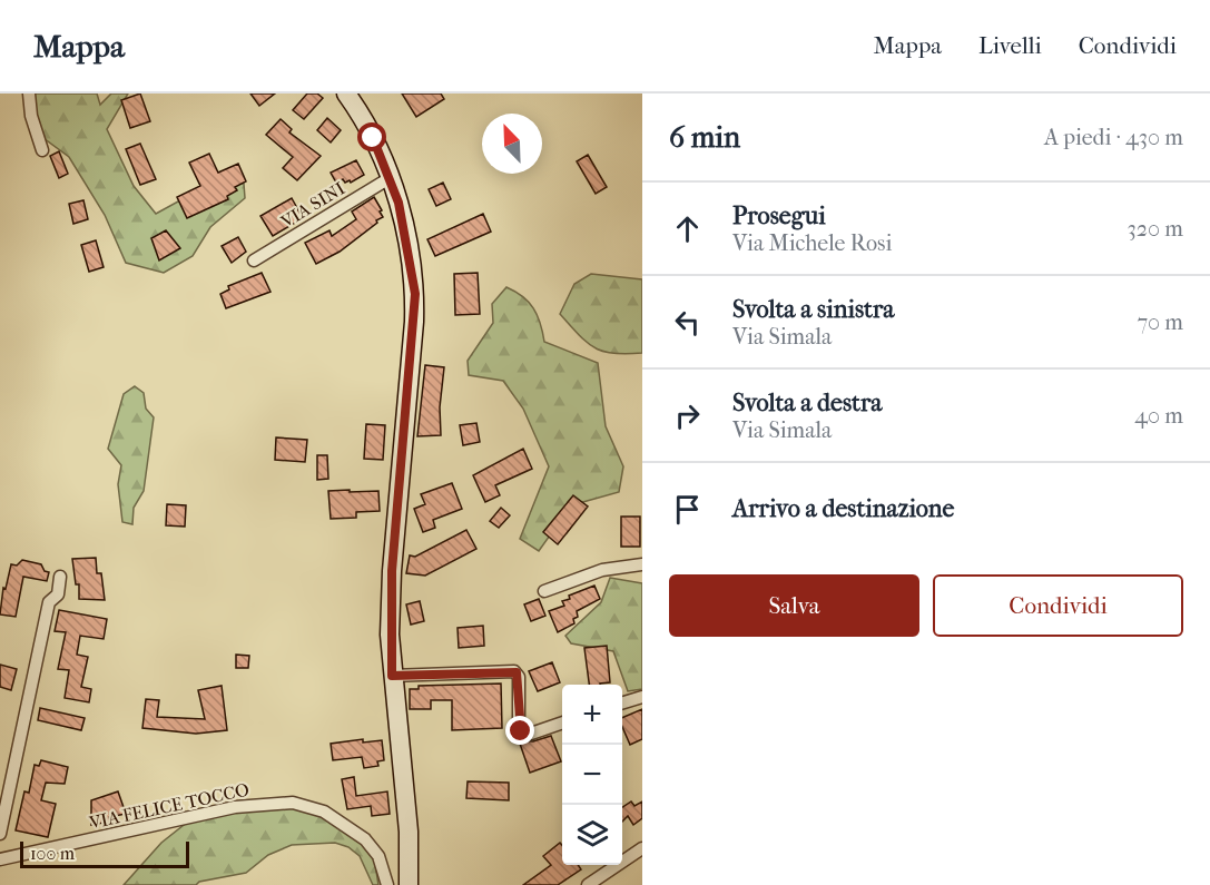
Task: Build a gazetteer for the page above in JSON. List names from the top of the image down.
{
  "streets": {
    "street": ["VIA SINI", "VIA FELICE TOCCO"]
  },
  "scale_bar": "100 m",
  "north": "top left",
  "page": {
    "header": "Mappa",
    "nav": ["Mappa", "Livelli", "Condividi"],
    "heading": ["6 min", "A piedi · 430 m"],
    "list": [
      ["Prosegui", "Via Michele Rosi", "320 m"],
      ["Svolta a sinistra", "Via Simala", "70 m"],
      ["Svolta a destra", "Via Simala", "40 m"],
      "Arrivo a destinazione"
    ],
    "buttons": ["Salva", "Condividi"],
    "map_buttons": ["+", "−"],
    "scale": "100 m"
  }
}
